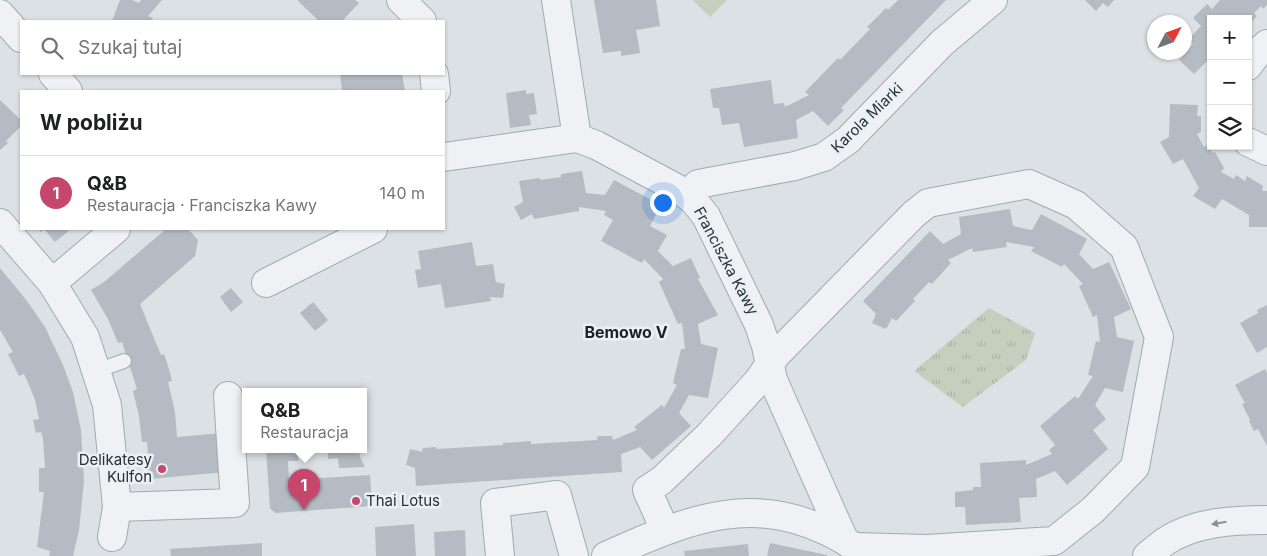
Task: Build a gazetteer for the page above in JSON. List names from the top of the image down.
{
  "streets": {
    "street": ["Karola Miarki", "Franciszka Kawy"]
  },
  "crossings": [
    ["Karola Miarki", "Franciszka Kawy"]
  ],
  "districts": ["Bemowo V"],
  "places": ["Delikatesy Kulfon", "Thai Lotus"],
  "north": "top right",
  "page": {
    "map_buttons": ["+", "−"],
    "search": "Szukaj tutaj",
    "heading": "W pobliżu",
    "list": [
      {
        "mark": "1",
        "name": "Q&B",
        "note": "Restauracja · Franciszka Kawy",
        "value": "140 m"
      }
    ],
    "popup": ["Q&B", "Restauracja"],
    "pins": "1"
  }
}
